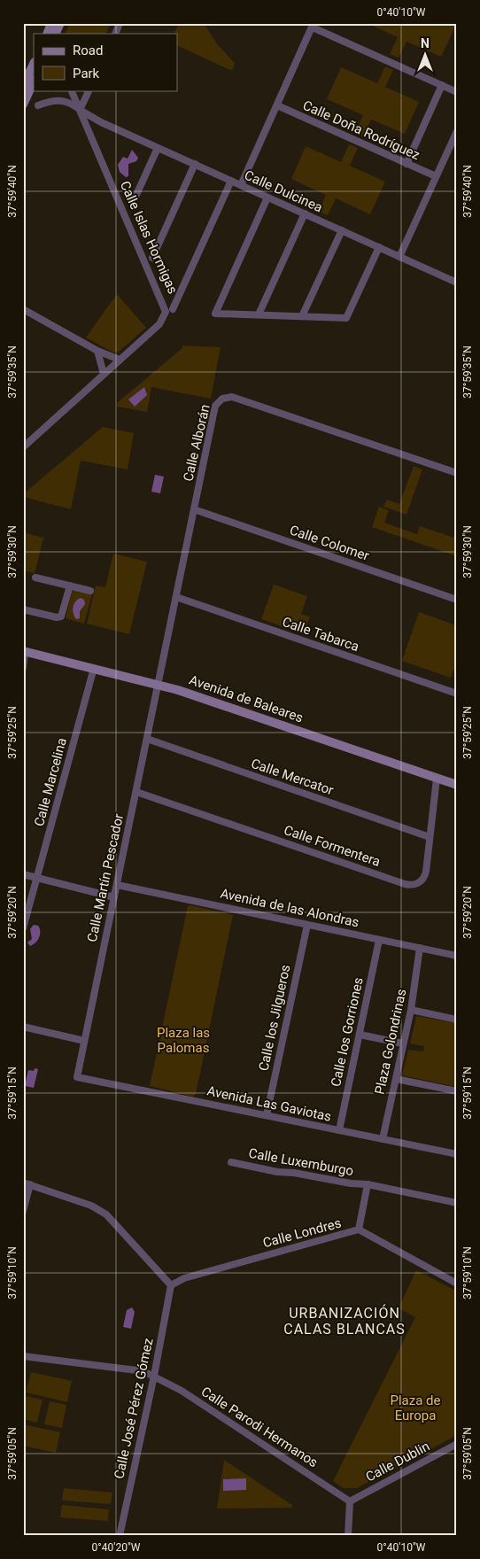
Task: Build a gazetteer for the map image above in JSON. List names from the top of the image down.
{
  "streets": {
    "main road": ["Avenida de Baleares"],
    "street": [
      "Calle Doña Rodríguez",
      "Calle Dulcinea",
      "Calle Islas Hormigas",
      "Calle Alborán",
      "Calle Colomer",
      "Calle Tabarca",
      "Calle Mercator",
      "Calle Marcelina",
      "Calle Formentera",
      "Calle Martín Pescador",
      "Avenida de las Alondras",
      "Calle los Jilgueros",
      "Calle los Gorriones",
      "Plaza Golondrinas",
      "Avenida Las Gaviotas",
      "Calle Luxemburgo",
      "Calle Londres",
      "Calle José Pérez Gómez",
      "Calle Parodi Hermanos",
      "Calle Dublin"
    ]
  },
  "crossings": [
    ["Calle Dulcinea", "Calle Islas Hormigas"],
    ["Calle Alborán", "Calle Colomer"],
    ["Calle Alborán", "Calle Tabarca"],
    ["Calle Alborán", "Avenida de Baleares"],
    ["Calle Alborán", "Calle Martín Pescador"],
    ["Avenida de Baleares", "Calle Marcelina"],
    ["Avenida de Baleares", "Calle Formentera"],
    ["Avenida de Baleares", "Calle Martín Pescador"],
    ["Calle Mercator", "Calle Formentera"],
    ["Calle Mercator", "Calle Martín Pescador"],
    ["Calle Formentera", "Calle Martín Pescador"],
    ["Calle Martín Pescador", "Avenida de las Alondras"],
    ["Calle Martín Pescador", "Avenida Las Gaviotas"],
    ["Avenida de las Alondras", "Calle los Jilgueros"],
    ["Avenida de las Alondras", "Calle los Gorriones"],
    ["Avenida de las Alondras", "Plaza Golondrinas"],
    ["Calle los Jilgueros", "Avenida Las Gaviotas"],
    ["Calle los Gorriones", "Avenida Las Gaviotas"],
    ["Plaza Golondrinas", "Avenida Las Gaviotas"],
    ["Calle Luxemburgo", "Calle Londres"],
    ["Calle Londres", "Calle José Pérez Gómez"],
    ["Calle José Pérez Gómez", "Calle Parodi Hermanos"],
    ["Calle Parodi Hermanos", "Calle Dublin"]
  ],
  "districts": ["URBANIZACIÓN CALAS BLANCAS"],
  "parks": ["Plaza las Palomas", "Plaza de Europa"],
  "legend": ["Road", "Park"],
  "north": "top",
  "coordinates": [
    "0°40'10\"W",
    "37°59'40\"N",
    "37°59'35\"N",
    "37°59'30\"N",
    "37°59'25\"N",
    "37°59'20\"N",
    "37°59'15\"N",
    "37°59'10\"N",
    "37°59'05\"N",
    "0°40'20\"W"
  ]
}
